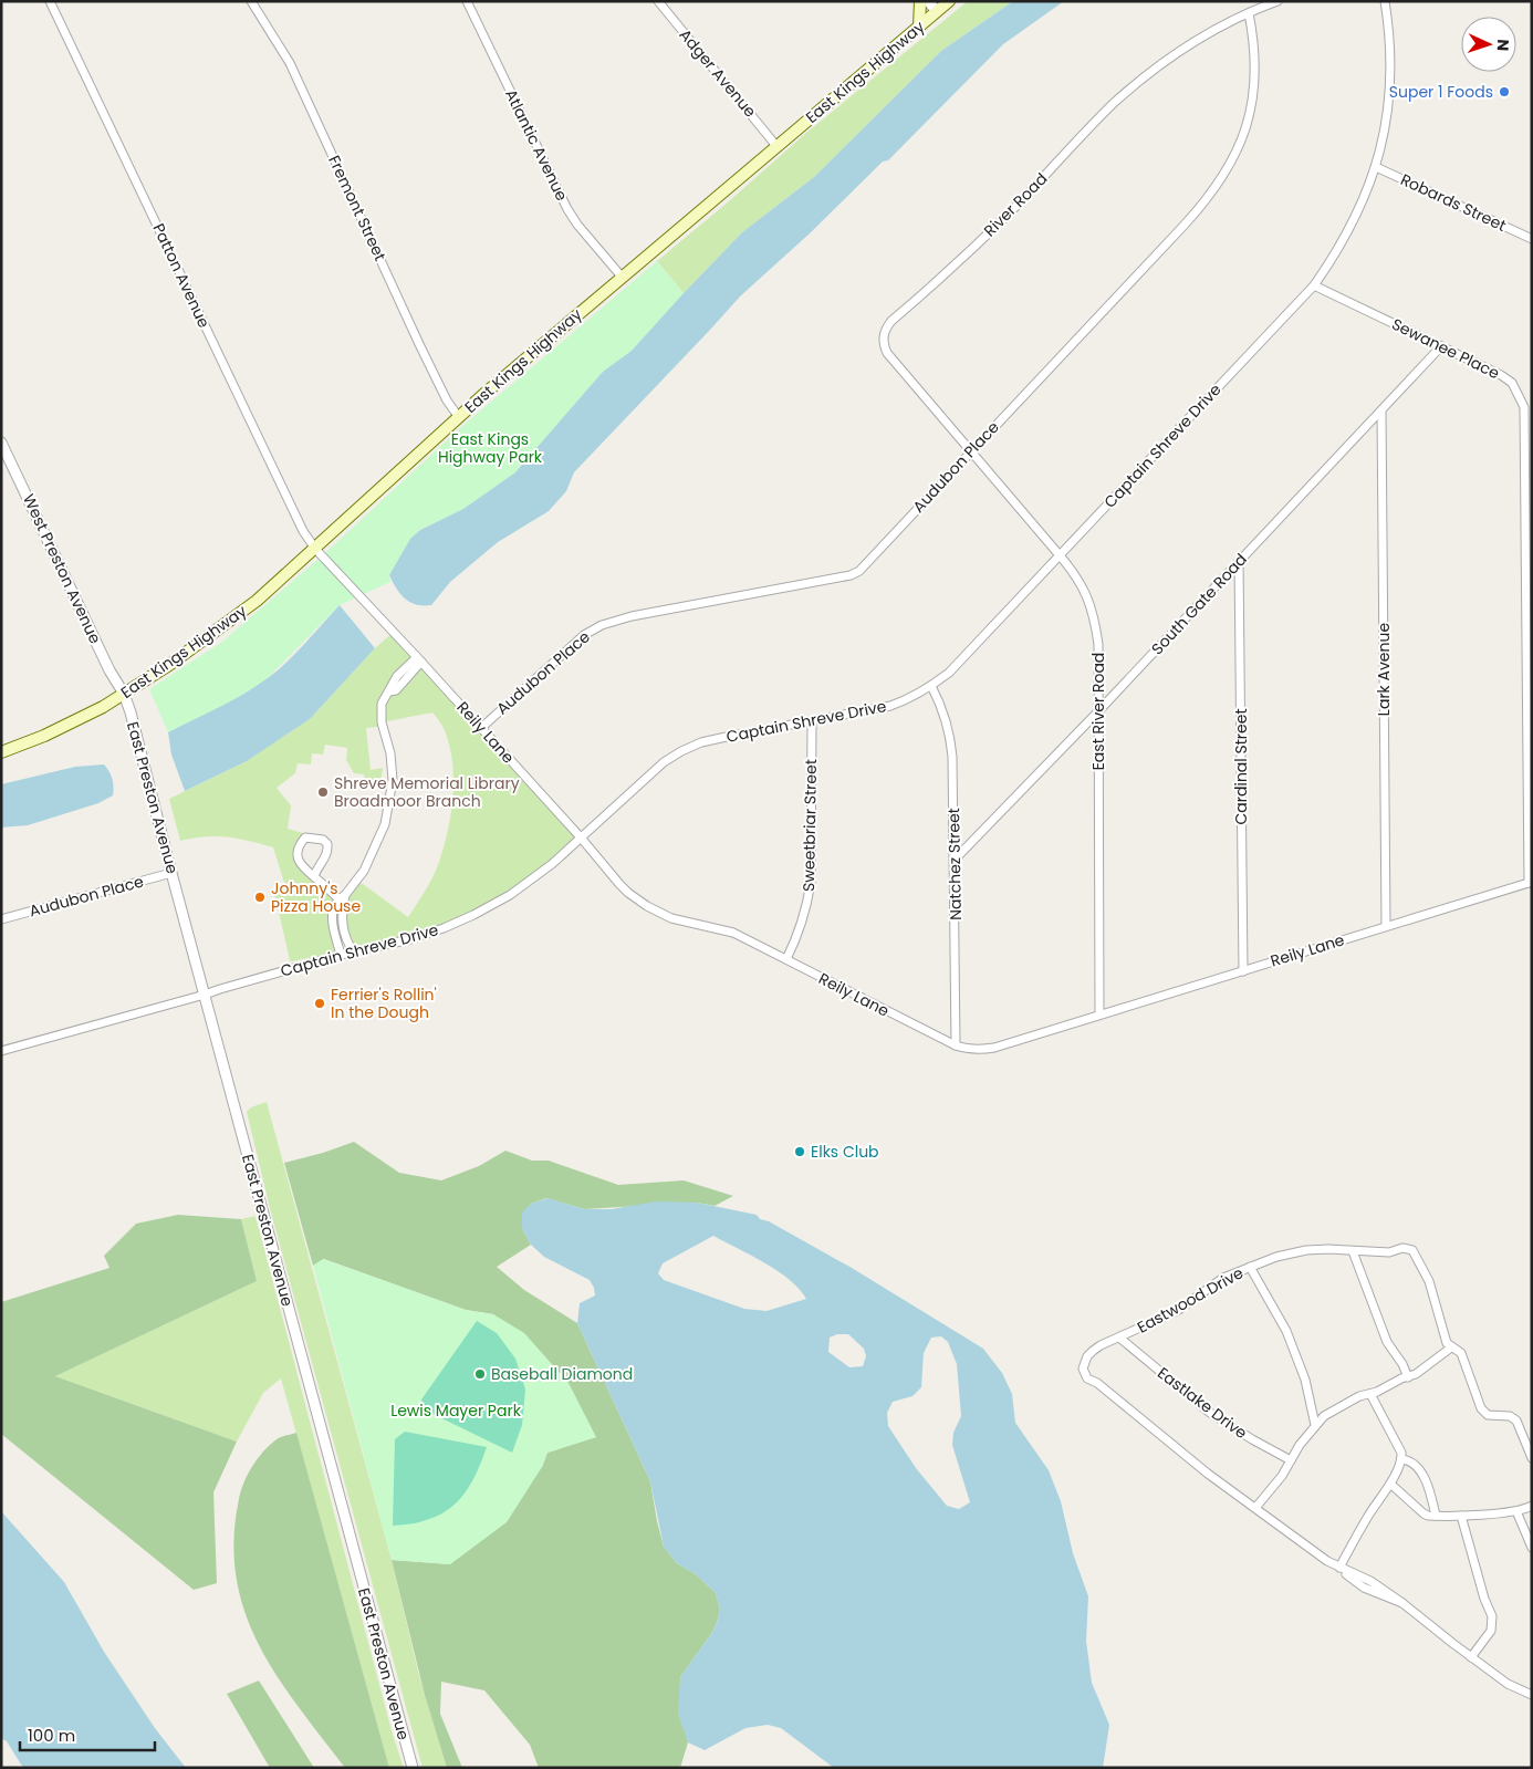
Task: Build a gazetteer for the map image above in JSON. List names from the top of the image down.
{
  "streets": {
    "main road": ["East Kings Highway"],
    "street": [
      "Adger Avenue",
      "Atlantic Avenue",
      "Robards Street",
      "River Road",
      "Fremont Street",
      "Patton Avenue",
      "Sewanee Place",
      "Captain Shreve Drive",
      "Audubon Place",
      "West Preston Avenue",
      "South Gate Road",
      "Lark Avenue",
      "East River Road",
      "Reily Lane",
      "Cardinal Street",
      "East Preston Avenue",
      "Sweetbriar Street",
      "Natchez Street",
      "Eastwood Drive",
      "Eastlake Drive"
    ]
  },
  "crossings": [
    ["East Kings Highway", "Adger Avenue"],
    ["East Kings Highway", "Atlantic Avenue"],
    ["East Kings Highway", "Fremont Street"],
    ["East Kings Highway", "Patton Avenue"],
    ["East Kings Highway", "West Preston Avenue"],
    ["East Kings Highway", "Reily Lane"],
    ["East Kings Highway", "East Preston Avenue"],
    ["Robards Street", "Captain Shreve Drive"],
    ["River Road", "Audubon Place"],
    ["River Road", "East River Road"],
    ["Patton Avenue", "Reily Lane"],
    ["Sewanee Place", "Captain Shreve Drive"],
    ["Sewanee Place", "South Gate Road"],
    ["Sewanee Place", "Reily Lane"],
    ["Captain Shreve Drive", "East River Road"],
    ["Captain Shreve Drive", "Reily Lane"],
    ["Captain Shreve Drive", "East Preston Avenue"],
    ["Captain Shreve Drive", "Sweetbriar Street"],
    ["Captain Shreve Drive", "Natchez Street"],
    ["Audubon Place", "East River Road"],
    ["Audubon Place", "Reily Lane"],
    ["Audubon Place", "East Preston Avenue"],
    ["West Preston Avenue", "East Preston Avenue"],
    ["South Gate Road", "Lark Avenue"],
    ["South Gate Road", "East River Road"],
    ["South Gate Road", "Cardinal Street"],
    ["South Gate Road", "Natchez Street"],
    ["Lark Avenue", "Reily Lane"],
    ["East River Road", "Reily Lane"],
    ["Reily Lane", "Cardinal Street"],
    ["Reily Lane", "Sweetbriar Street"],
    ["Reily Lane", "Natchez Street"],
    ["Eastwood Drive", "Eastlake Drive"]
  ],
  "parks": ["East Kings Highway Park", "Lewis Mayer Park"],
  "places": [
    "Super 1 Foods",
    "Shreve Memorial Library Broadmoor Branch",
    "Johnny's Pizza House",
    "Ferrier's Rollin' In the Dough",
    "Elks Club",
    "Baseball Diamond"
  ],
  "scale_bar": "100 m",
  "north": "right"
}
